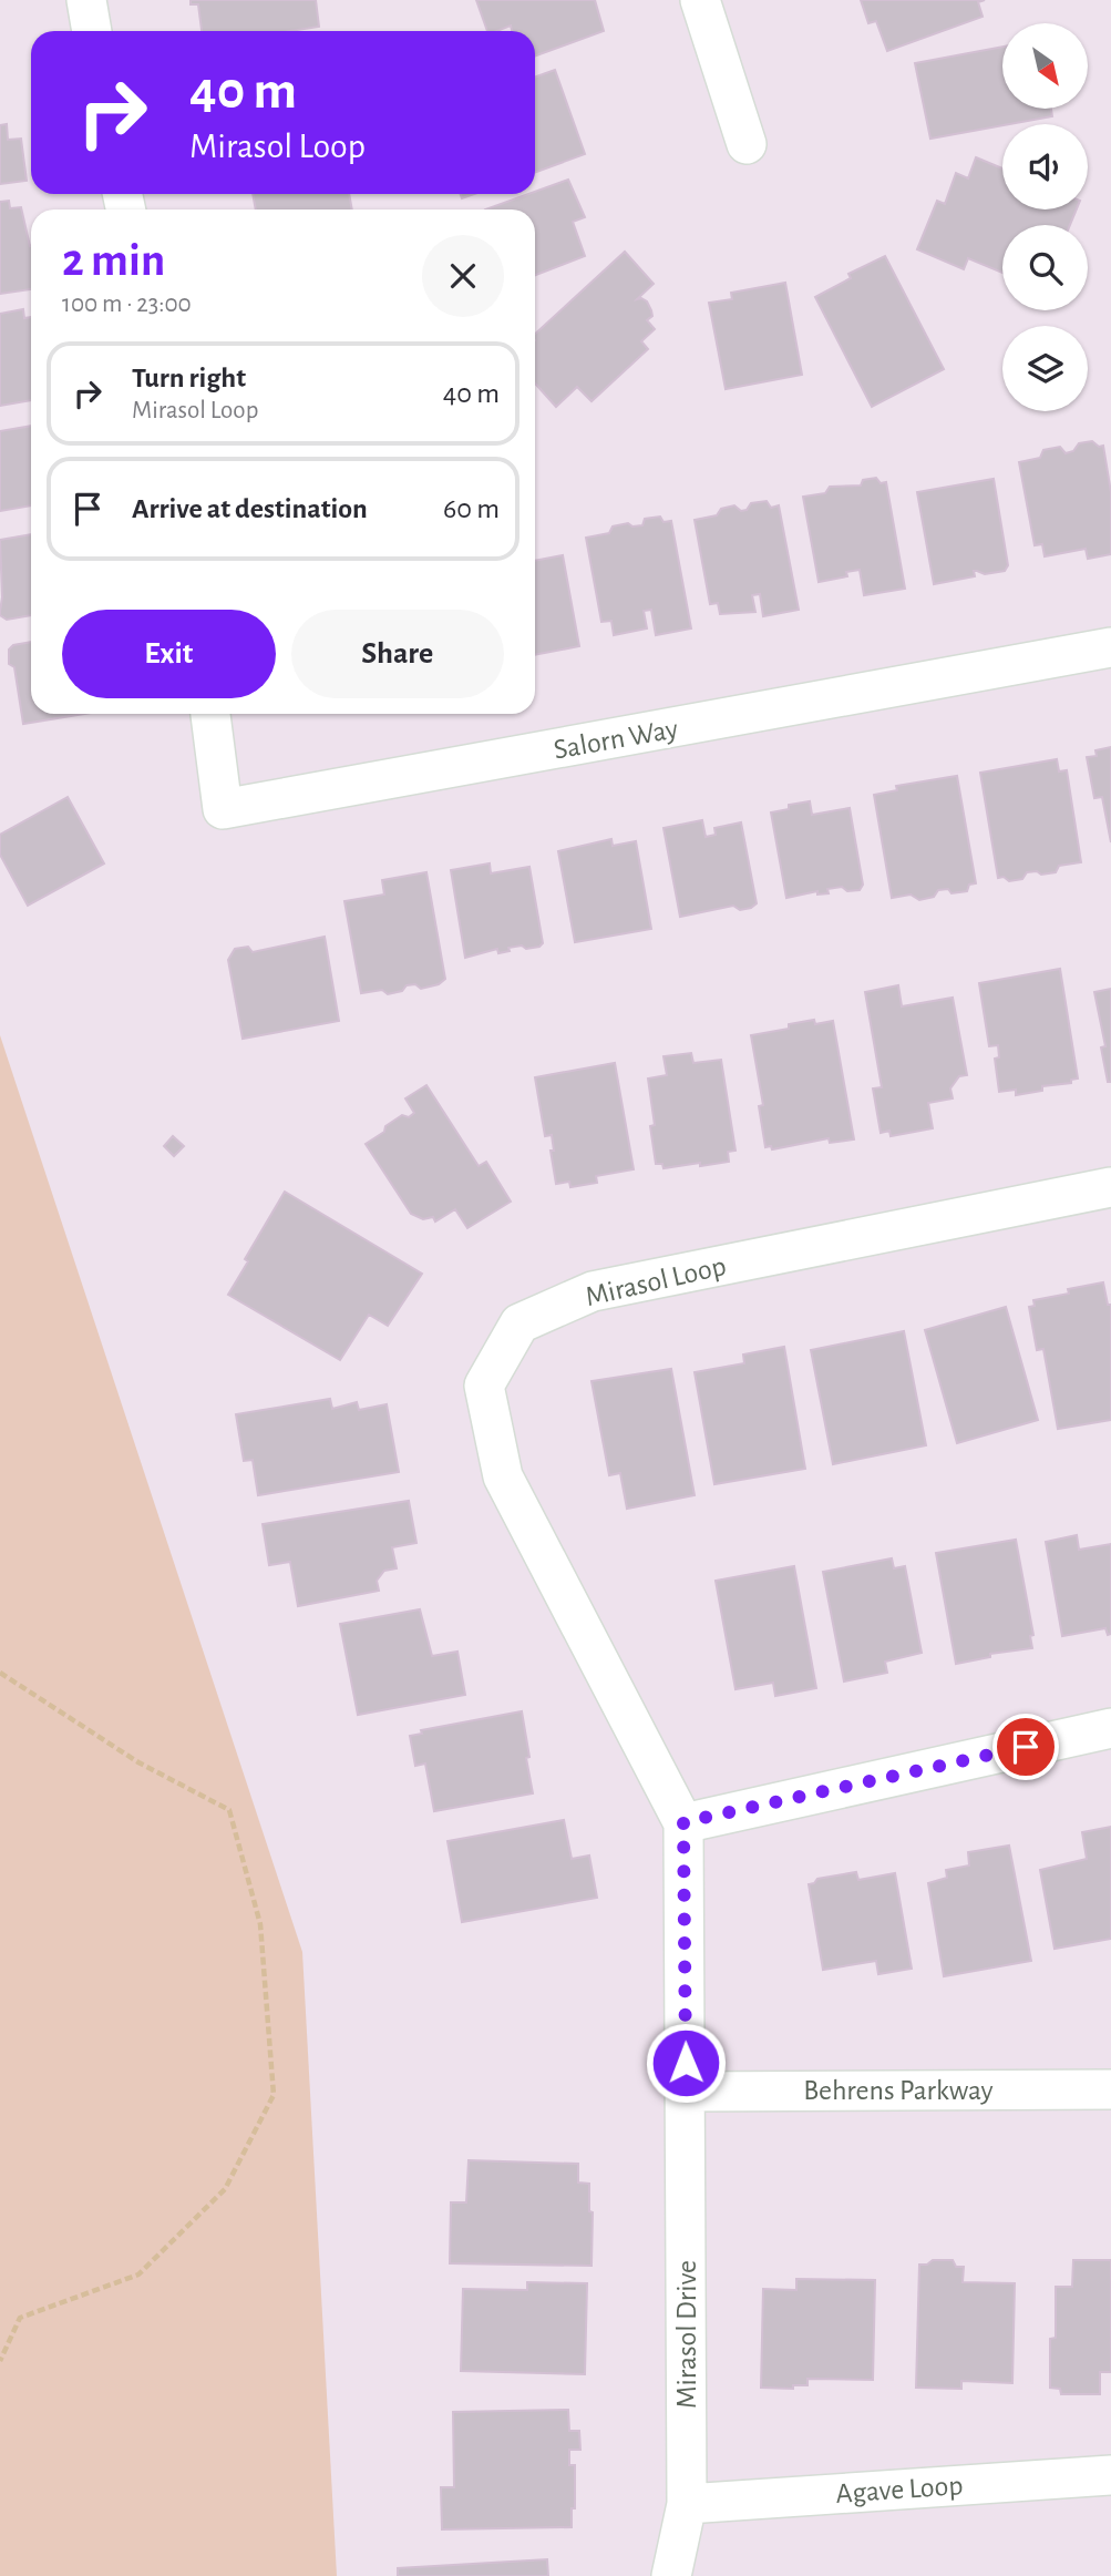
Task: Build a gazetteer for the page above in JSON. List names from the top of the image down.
{
  "streets": {
    "street": [
      "Salorn Way",
      "Mirasol Loop",
      "Behrens Parkway",
      "Mirasol Drive",
      "Agave Loop"
    ]
  },
  "crossings": [
    ["Mirasol Loop", "Behrens Parkway"],
    ["Mirasol Loop", "Mirasol Drive"],
    ["Behrens Parkway", "Mirasol Drive"],
    ["Mirasol Drive", "Agave Loop"]
  ],
  "north": "bottom right",
  "page": {
    "turn": ["40 m", "Mirasol Loop"],
    "heading": ["2 min", "100 m · 23:00"],
    "list": [
      {
        "name": "Turn right",
        "note": "Mirasol Loop",
        "value": "40 m"
      },
      {
        "name": "Arrive at destination",
        "value": "60 m"
      }
    ],
    "buttons": ["Exit", "Share"]
  }
}
